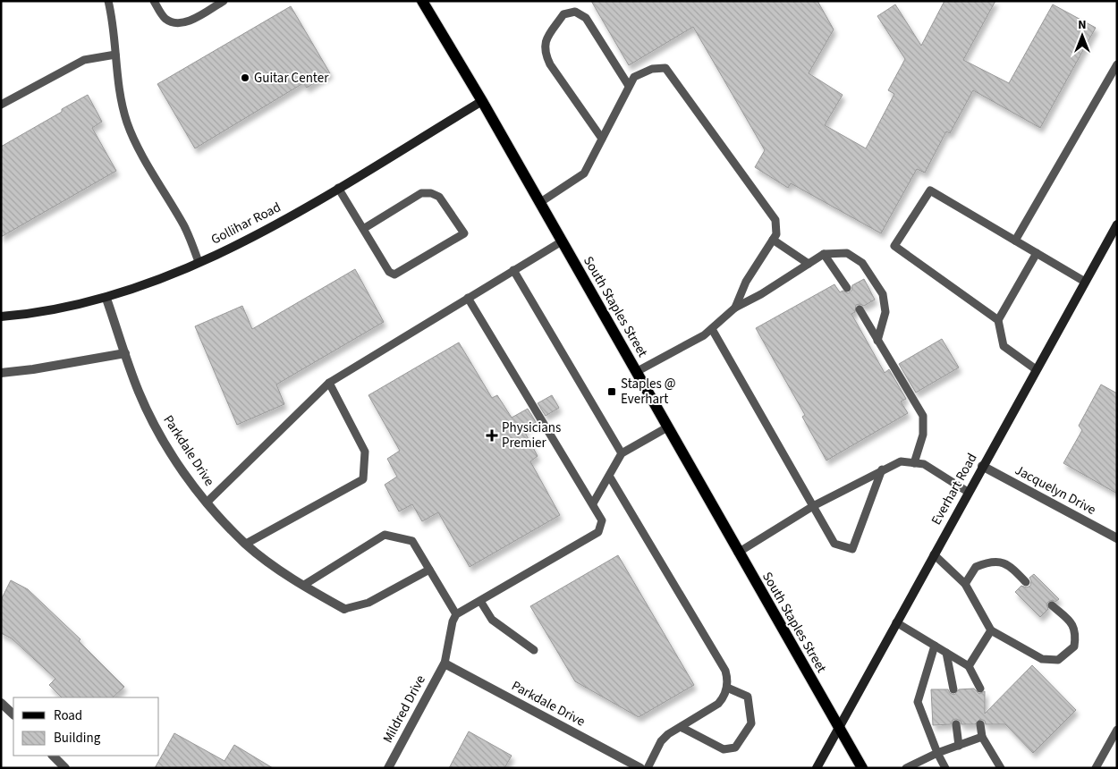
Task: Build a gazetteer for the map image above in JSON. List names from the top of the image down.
{
  "streets": {
    "main road": ["Gollihar Road", "South Staples Street", "Everhart Road"],
    "street": ["Parkdale Drive", "Jacquelyn Drive", "Mildred Drive"]
  },
  "crossings": [
    ["Gollihar Road", "South Staples Street"],
    ["Gollihar Road", "Parkdale Drive"],
    ["South Staples Street", "Everhart Road"],
    ["Parkdale Drive", "Mildred Drive"],
    ["Everhart Road", "Jacquelyn Drive"]
  ],
  "places": {
    "other": ["Guitar Center"],
    "transit": ["Staples @ Everhart"],
    "health": ["Physicians Premier"]
  },
  "legend": ["Road", "Building"],
  "north": "top"
}
